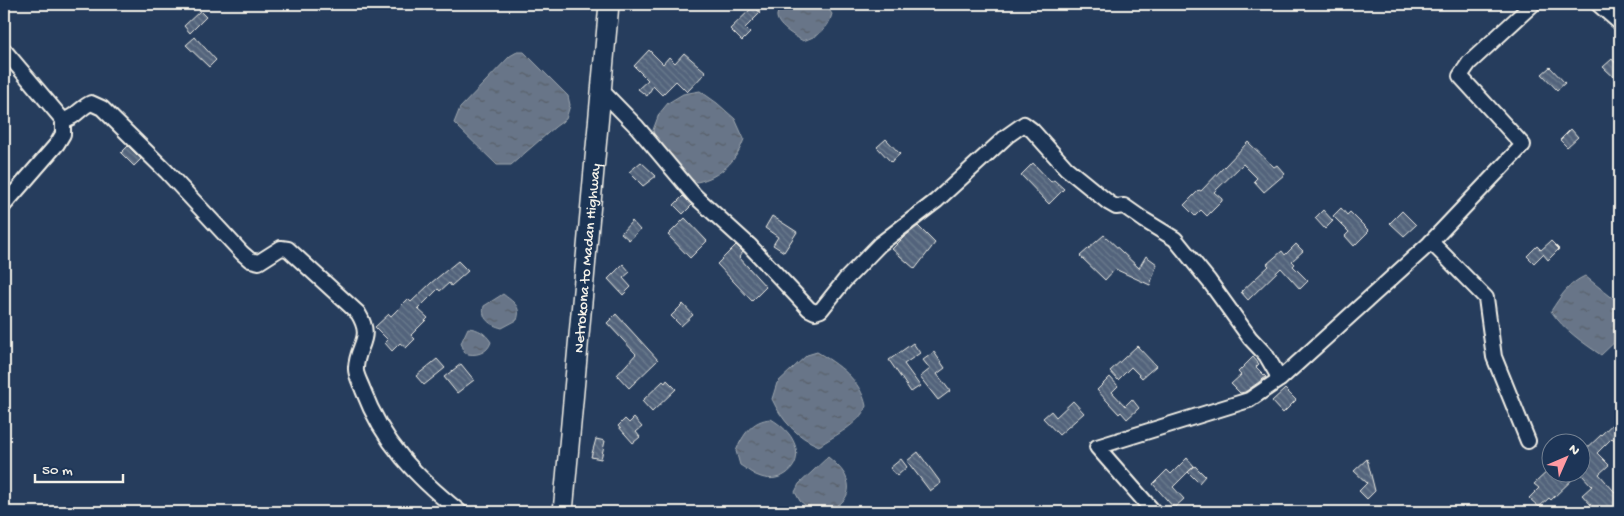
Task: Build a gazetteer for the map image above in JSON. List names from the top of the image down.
{
  "streets": {
    "main road": ["Netrokona to Madan Highway"]
  },
  "scale_bar": "50 m",
  "north": "top right"
}
